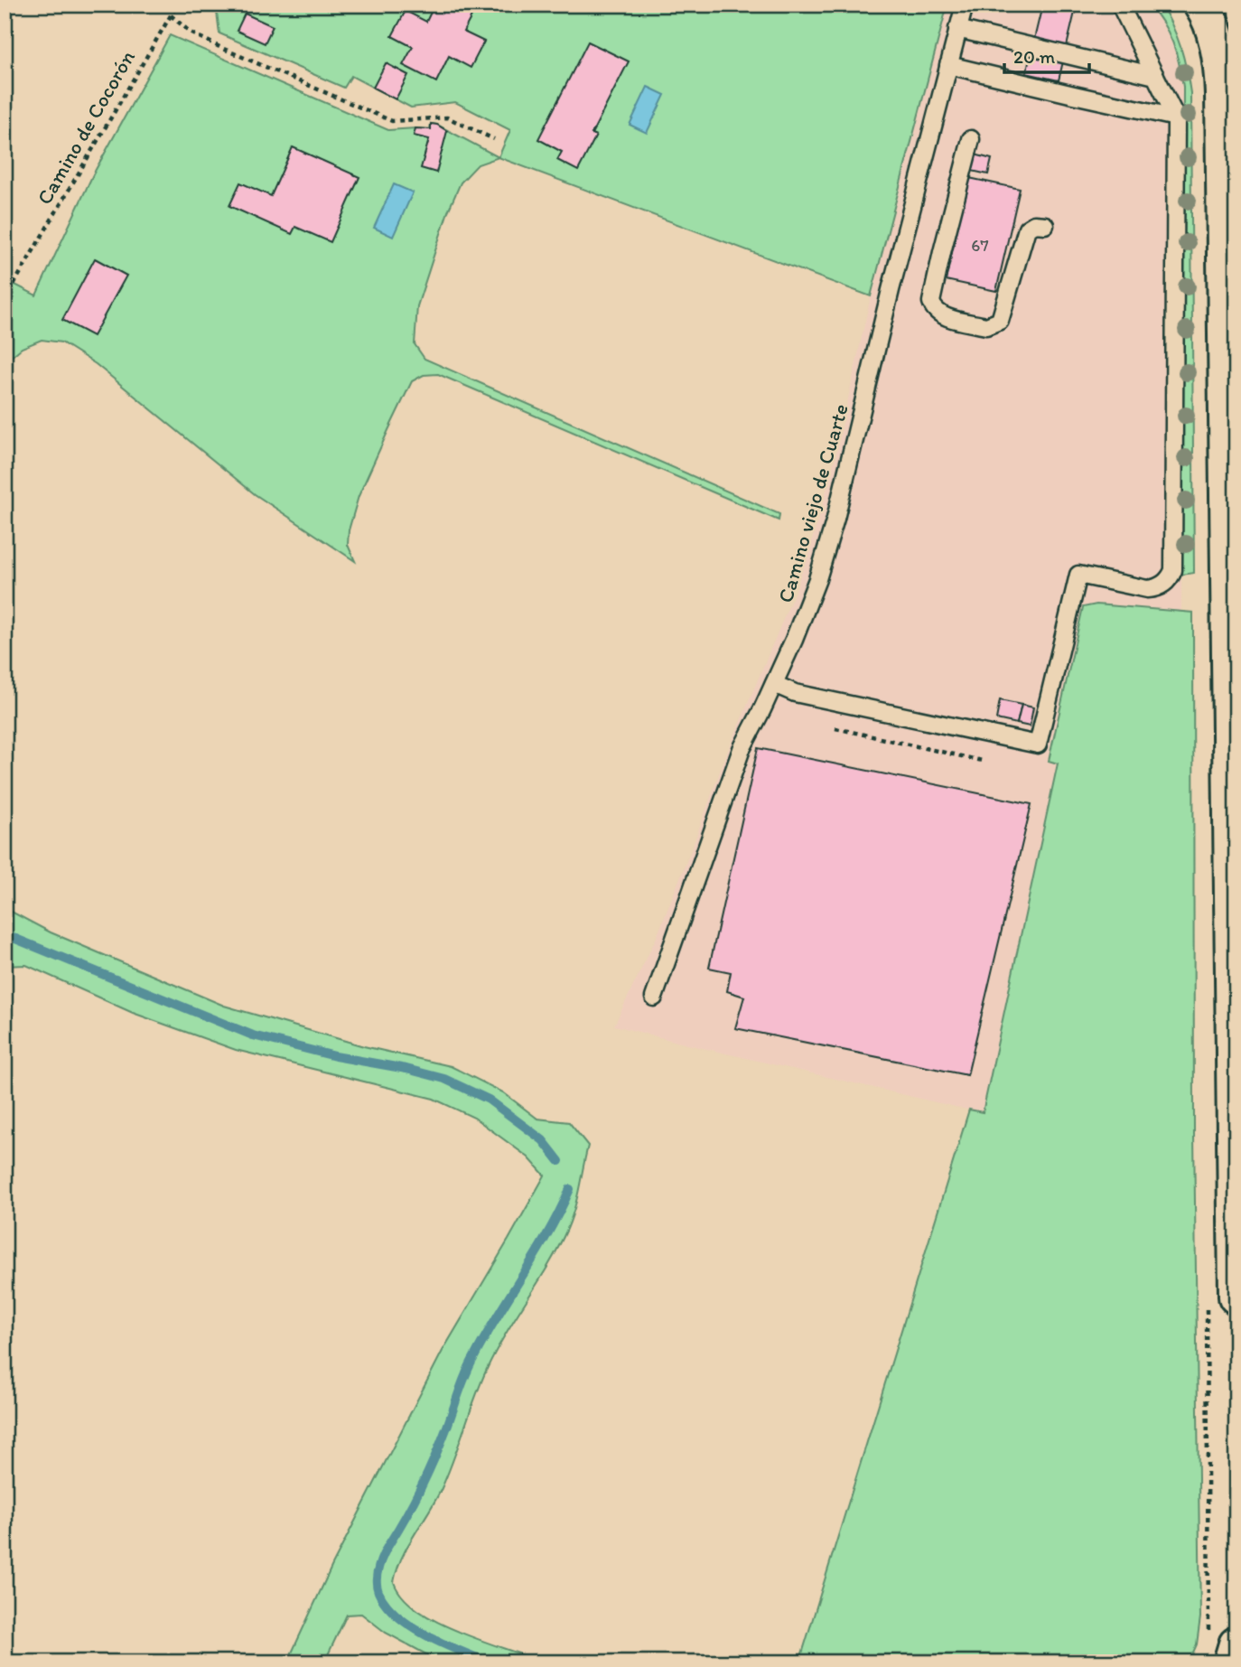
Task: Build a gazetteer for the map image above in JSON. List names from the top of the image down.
{
  "streets": {
    "lane": ["Camino viejo de Cuarte"],
    "path": ["Camino de Cocorón"]
  },
  "house_numbers": ["67"],
  "scale_bar": "20 m"
}
